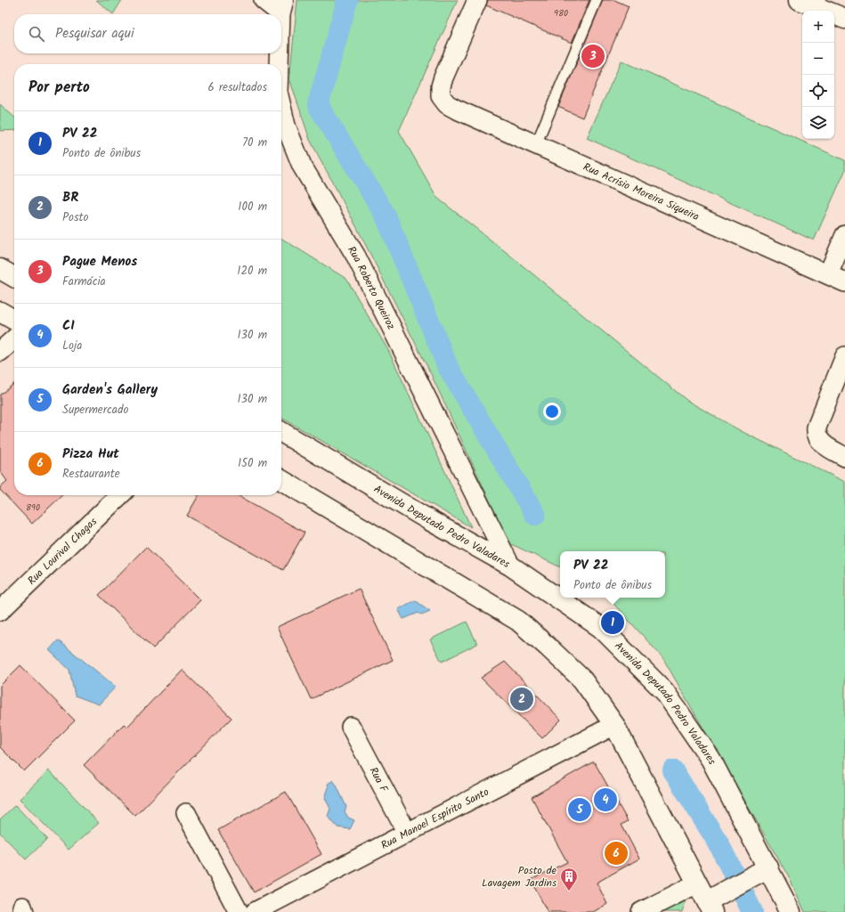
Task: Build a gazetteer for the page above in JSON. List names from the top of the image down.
{
  "streets": {
    "main road": ["Avenida Deputado Pedro Valadares"],
    "street": [
      "Rua Acrísio Moreira Siqueira",
      "Rua Roberto Queiroz",
      "Rua Lourival Chagas",
      "Rua F",
      "Rua Manoel Espírito Santo"
    ]
  },
  "crossings": [
    ["Rua Roberto Queiroz", "Avenida Deputado Pedro Valadares"],
    ["Rua F", "Rua Manoel Espírito Santo"]
  ],
  "places": {
    "building": ["Posto de Lavagem Jardins"]
  },
  "house_numbers": ["980", "890"],
  "page": {
    "map_buttons": ["+", "−"],
    "search": "Pesquisar aqui",
    "pins": [
      "3",
      "1",
      "2",
      "4",
      "5",
      "6"
    ],
    "heading": ["Por perto", "6 resultados"],
    "list": [
      {
        "mark": "1",
        "name": "PV 22",
        "note": "Ponto de ônibus",
        "value": "70 m"
      },
      {
        "mark": "2",
        "name": "BR",
        "note": "Posto",
        "value": "100 m"
      },
      {
        "mark": "3",
        "name": "Pague Menos",
        "note": "Farmácia",
        "value": "120 m"
      },
      {
        "mark": "4",
        "name": "CI",
        "note": "Loja",
        "value": "130 m"
      },
      {
        "mark": "5",
        "name": "Garden's Gallery",
        "note": "Supermercado",
        "value": "130 m"
      },
      {
        "mark": "6",
        "name": "Pizza Hut",
        "note": "Restaurante",
        "value": "150 m"
      }
    ],
    "popup": ["PV 22", "Ponto de ônibus"]
  }
}
